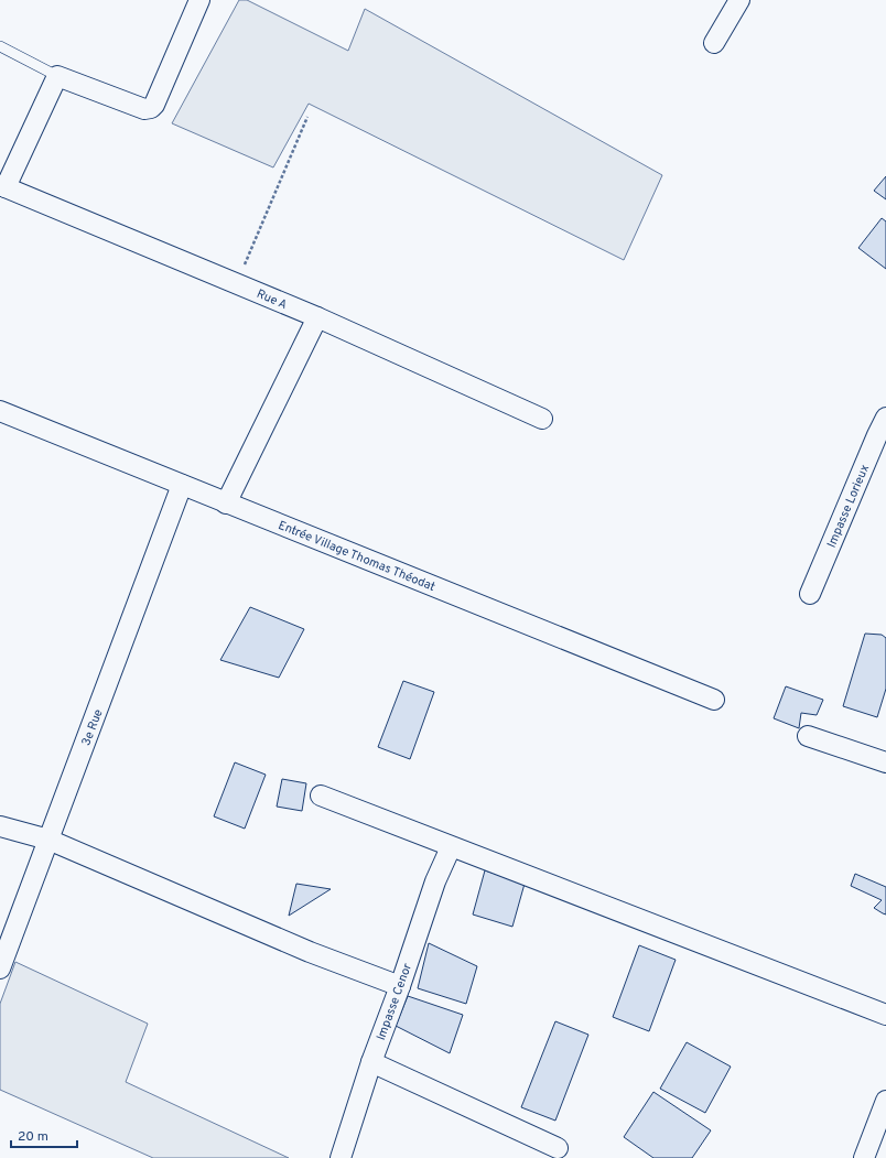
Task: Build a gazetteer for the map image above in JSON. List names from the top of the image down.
{
  "streets": {
    "street": [
      "Rue A",
      "Impasse Lorieux",
      "Entrée Village Thomas Théodat",
      "3e Rue",
      "Impasse Cenor"
    ]
  },
  "crossings": [
    ["Entrée Village Thomas Théodat", "3e Rue"]
  ],
  "scale_bar": "20 m"
}
